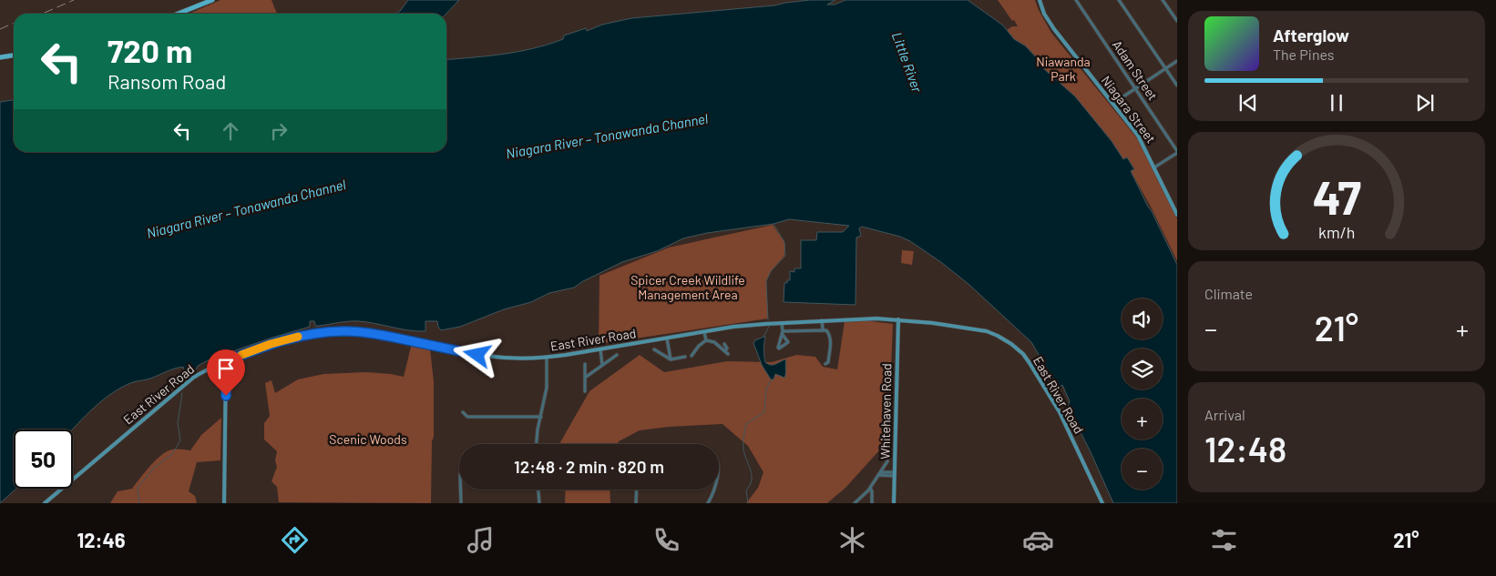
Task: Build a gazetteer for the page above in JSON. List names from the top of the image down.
{
  "streets": {
    "main road": ["Niagara Street", "East River Road", "Whitehaven Road"],
    "street": ["Adam Street"]
  },
  "crossings": [
    ["East River Road", "Whitehaven Road"]
  ],
  "water": ["Little River", "Niagara River – Tonawanda Channel"],
  "parks": ["Niawanda Park", "Spicer Creek Wildlife Management Area", "Scenic Woods"],
  "page": {
    "turn": ["720 m", "Ransom Road"],
    "song": ["Afterglow", "The Pines"],
    "tile": [
      "Climate",
      ["Arrival", "12:48"]
    ],
    "map_buttons": ["+", "−"],
    "heat": ["−", "21°", "+"],
    "limit": "50",
    "trip": "12:48 · 2 min · 820 m",
    "tabs": ["12:46", "21°"],
    "gauge": ["47", "km/h"]
  }
}
